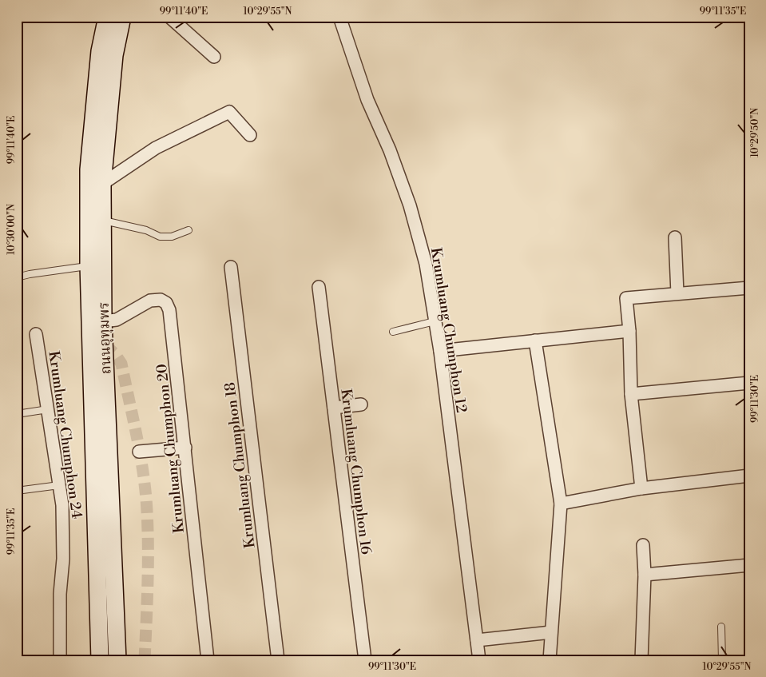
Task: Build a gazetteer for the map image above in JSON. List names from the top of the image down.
{
  "streets": {
    "street": [
      "Krumluang Chumphon 12",
      "ถนนอุทุมพร",
      "Krumluang Chumphon 24",
      "Krumluang Chumphon 20",
      "Krumluang Chumphon 18",
      "Krumluang Chumphon 16"
    ]
  },
  "crossings": [
    ["ถนนอุทุมพร", "Krumluang Chumphon 20"]
  ],
  "coordinates": [
    "99°11'40\"E",
    "10°29'55\"N",
    "99°11'35\"E",
    "10°29'50\"N",
    "10°30'00\"N",
    "99°11'30\"E"
  ]
}
